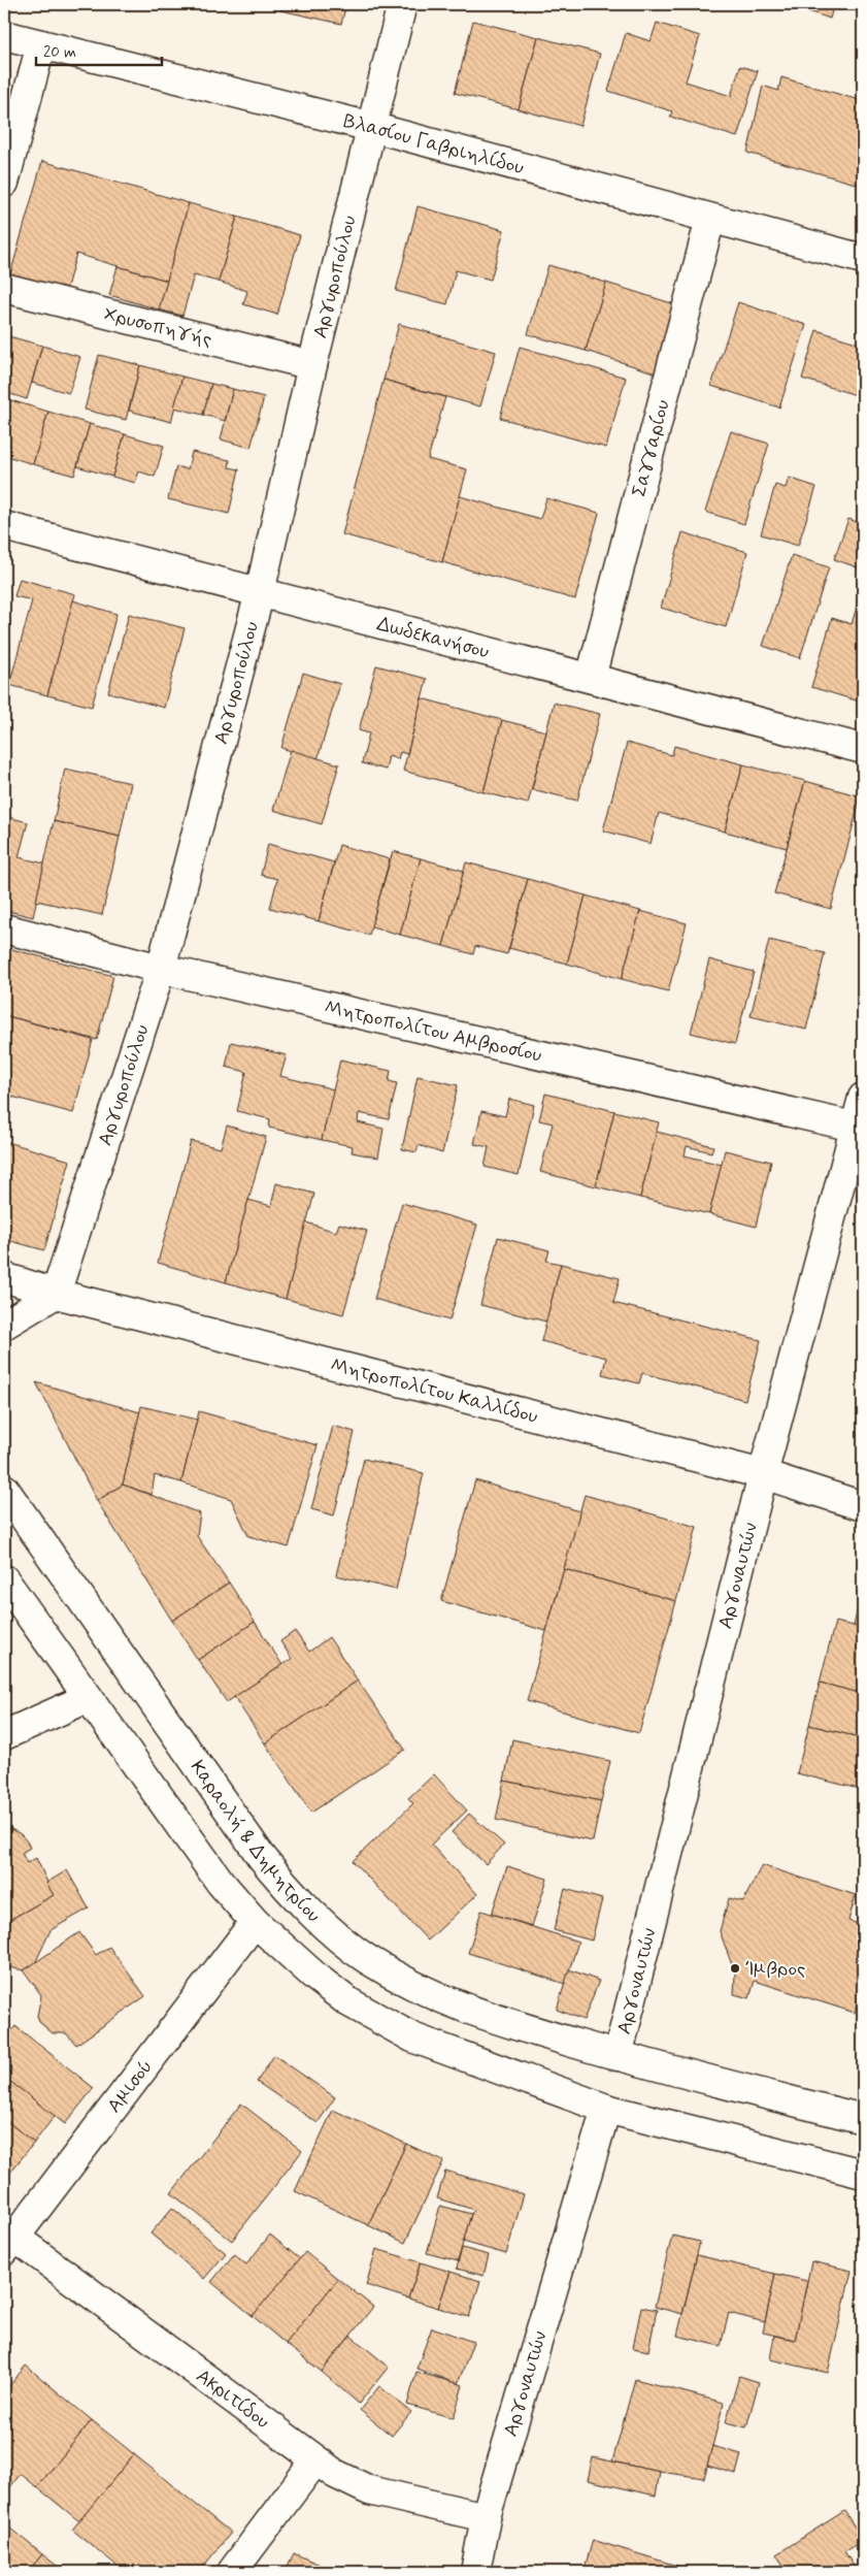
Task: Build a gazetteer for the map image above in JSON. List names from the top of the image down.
{
  "streets": {
    "street": [
      "Βλασίου Γαβριηλίδου",
      "Αργυροπούλου",
      "Χρυσοπηγής",
      "Σαγγαρίου",
      "Δωδεκανήσου",
      "Μητροπολίτου Αμβροσίου",
      "Μητροπολίτου Καλλίδου",
      "Αργοναυτών",
      "Καραολή & Δημητρίου",
      "Αμισού",
      "Ακριτίδου"
    ]
  },
  "crossings": [
    ["Βλασίου Γαβριηλίδου", "Αργυροπούλου"],
    ["Βλασίου Γαβριηλίδου", "Σαγγαρίου"],
    ["Αργυροπούλου", "Χρυσοπηγής"],
    ["Αργυροπούλου", "Δωδεκανήσου"],
    ["Αργυροπούλου", "Μητροπολίτου Αμβροσίου"],
    ["Αργυροπούλου", "Μητροπολίτου Καλλίδου"],
    ["Σαγγαρίου", "Δωδεκανήσου"],
    ["Μητροπολίτου Αμβροσίου", "Αργοναυτών"],
    ["Μητροπολίτου Καλλίδου", "Αργοναυτών"],
    ["Αργοναυτών", "Καραολή & Δημητρίου"],
    ["Αργοναυτών", "Ακριτίδου"],
    ["Αμισού", "Ακριτίδου"]
  ],
  "places": ["Ίμβρος"],
  "scale_bar": "20 m"
}
